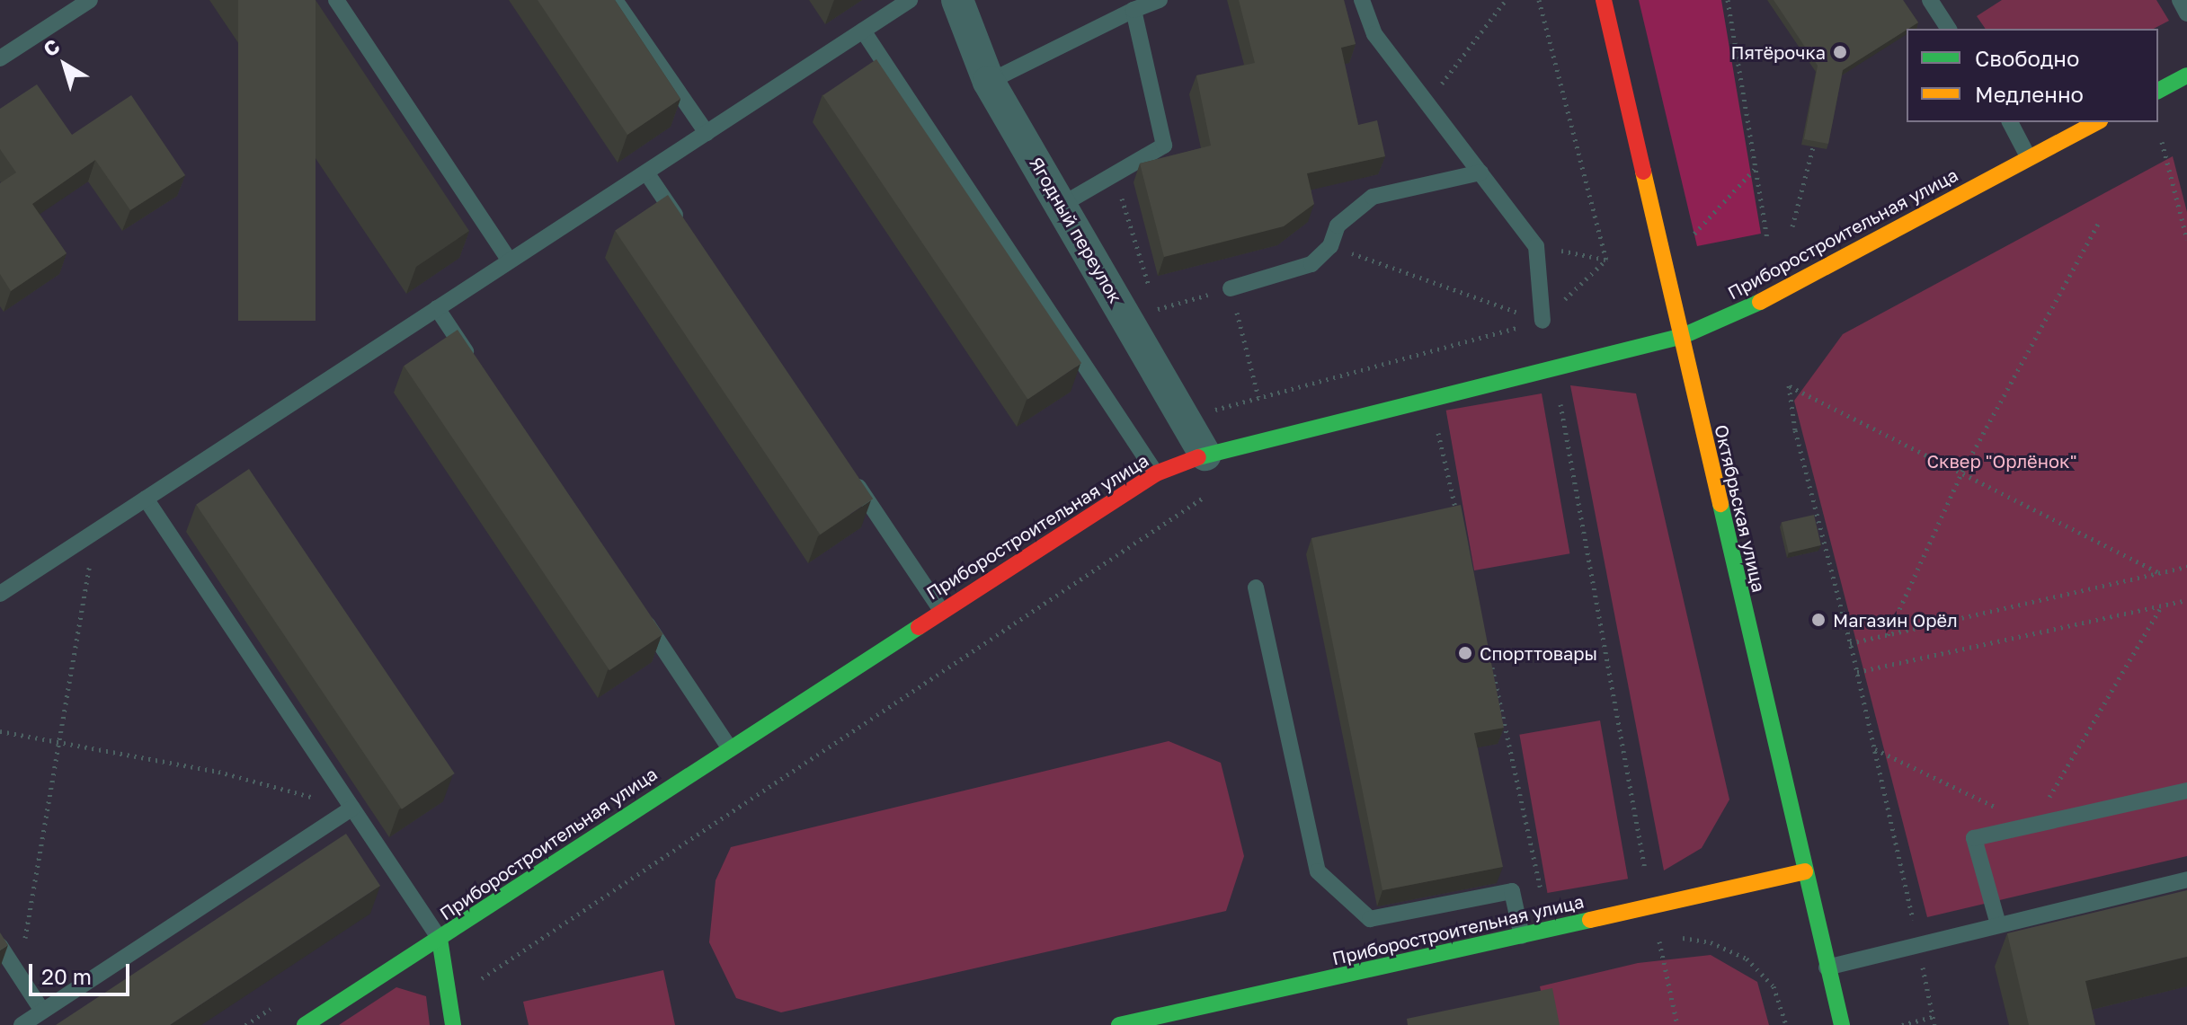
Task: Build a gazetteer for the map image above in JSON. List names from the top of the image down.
{
  "streets": {
    "main road": ["Приборостроительная улица", "Октябрьская улица"],
    "street": ["Ягодный переулок"]
  },
  "crossings": [
    ["Ягодный переулок", "Приборостроительная улица"],
    ["Приборостроительная улица", "Октябрьская улица"]
  ],
  "parks": ["Сквер \"Орлёнок\""],
  "places": ["Пятёрочка", "Магазин Орёл", "Спорттовары"],
  "legend": ["Свободно", "Медленно"],
  "scale_bar": "20 m",
  "north": "top left"
}
